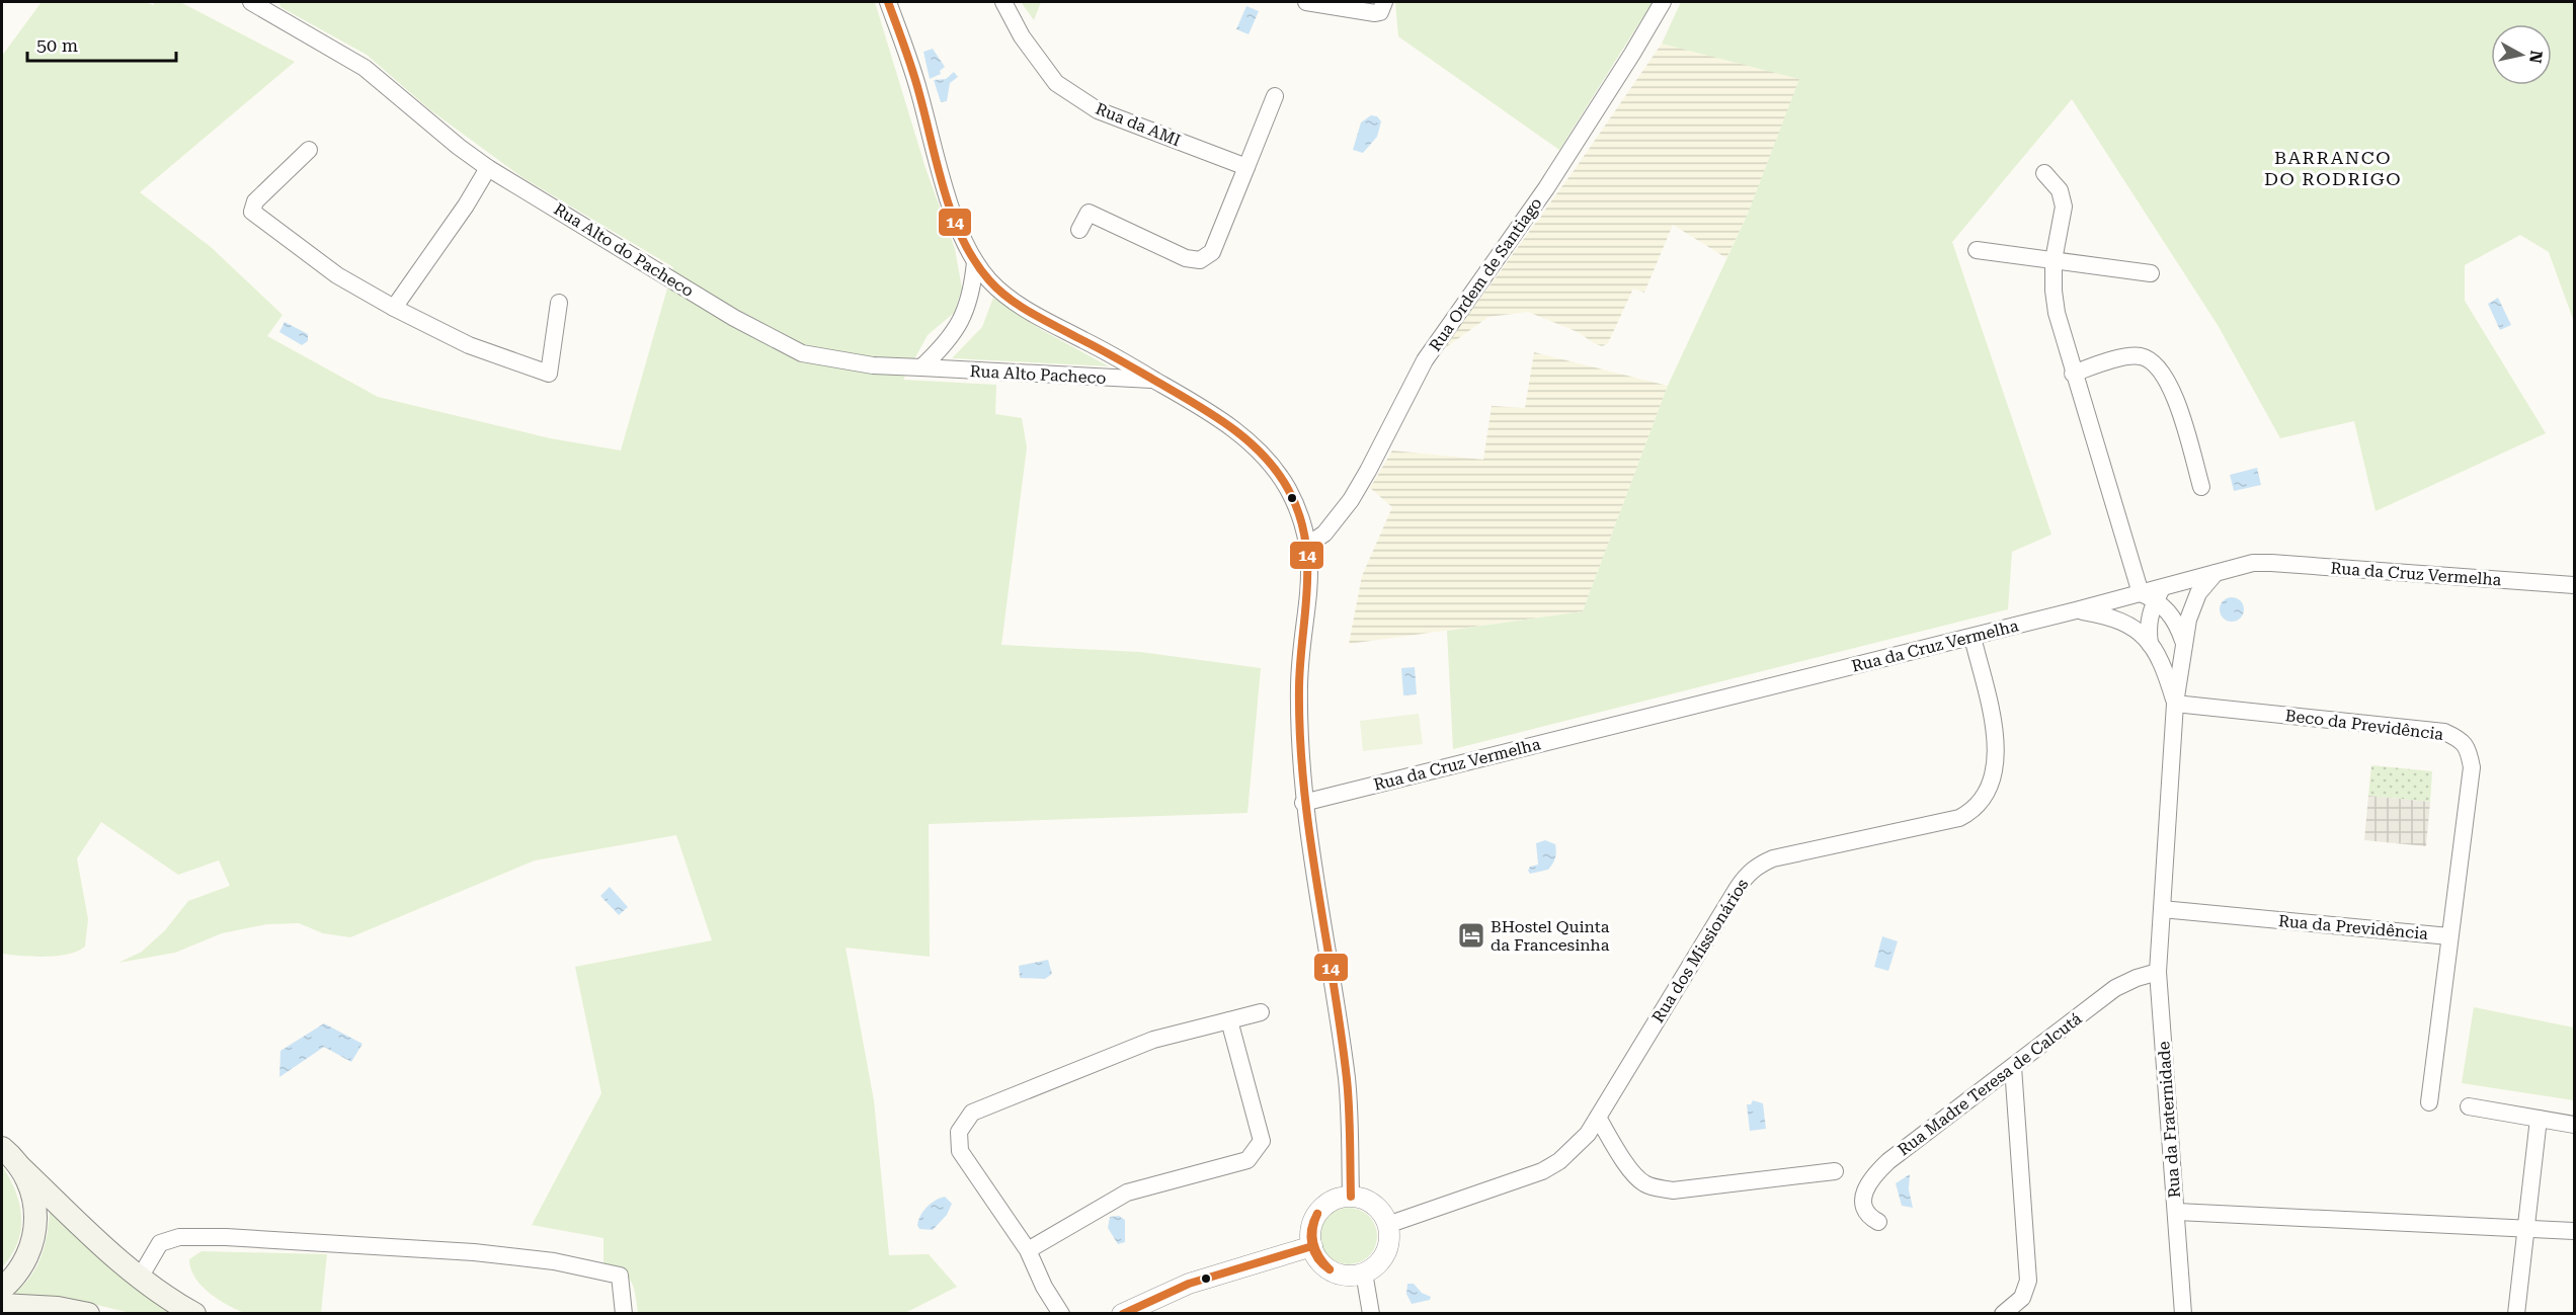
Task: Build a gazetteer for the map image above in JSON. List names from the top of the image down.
{
  "streets": {
    "street": [
      "Rua da AMI",
      "Rua Alto do Pacheco",
      "Rua Ordem de Santiago",
      "Rua Alto Pacheco",
      "Rua da Cruz Vermelha",
      "Beco da Previdência",
      "Rua da Previdência",
      "Rua dos Missionários",
      "Rua Madre Teresa de Calcutá",
      "Rua da Fraternidade"
    ]
  },
  "crossings": [
    ["Rua Alto do Pacheco", "Rua Alto Pacheco"],
    ["Rua da Cruz Vermelha", "Rua dos Missionários"],
    ["Rua da Cruz Vermelha", "Rua da Fraternidade"],
    ["Beco da Previdência", "Rua da Previdência"],
    ["Beco da Previdência", "Rua da Fraternidade"],
    ["Rua da Previdência", "Rua da Fraternidade"],
    ["Rua Madre Teresa de Calcutá", "Rua da Fraternidade"]
  ],
  "districts": ["BARRANCO DO RODRIGO"],
  "places": {
    "hotel": ["BHostel Quinta da Francesinha"]
  },
  "lines": ["transit line 14"],
  "scale_bar": "50 m",
  "north": "right"
}
